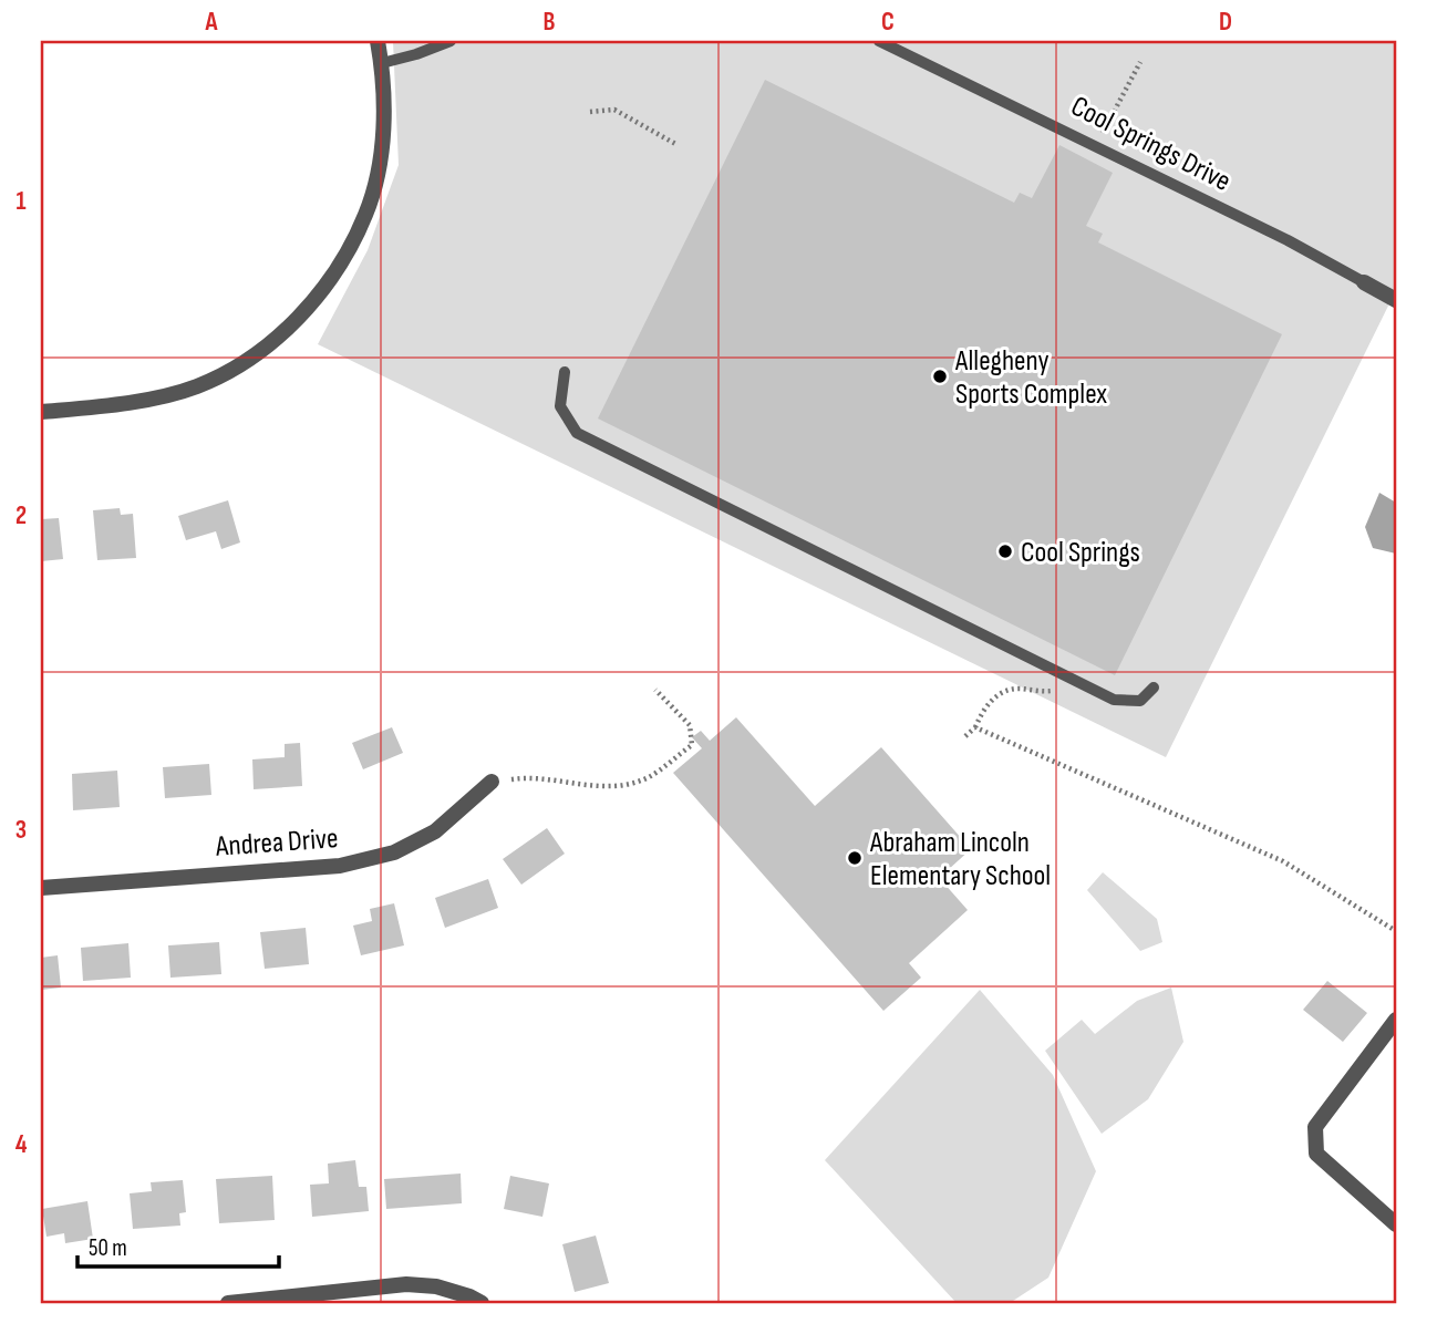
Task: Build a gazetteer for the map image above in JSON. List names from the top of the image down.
{
  "streets": {
    "street": ["Cool Springs Drive", "Andrea Drive"]
  },
  "places": ["Allegheny Sports Complex", "Cool Springs", "Abraham Lincoln Elementary School"],
  "scale_bar": "50 m",
  "grid": {
    "columns": [
      "A",
      "B",
      "C",
      "D"
    ],
    "rows": [
      "1",
      "2",
      "3",
      "4"
    ]
  }
}
